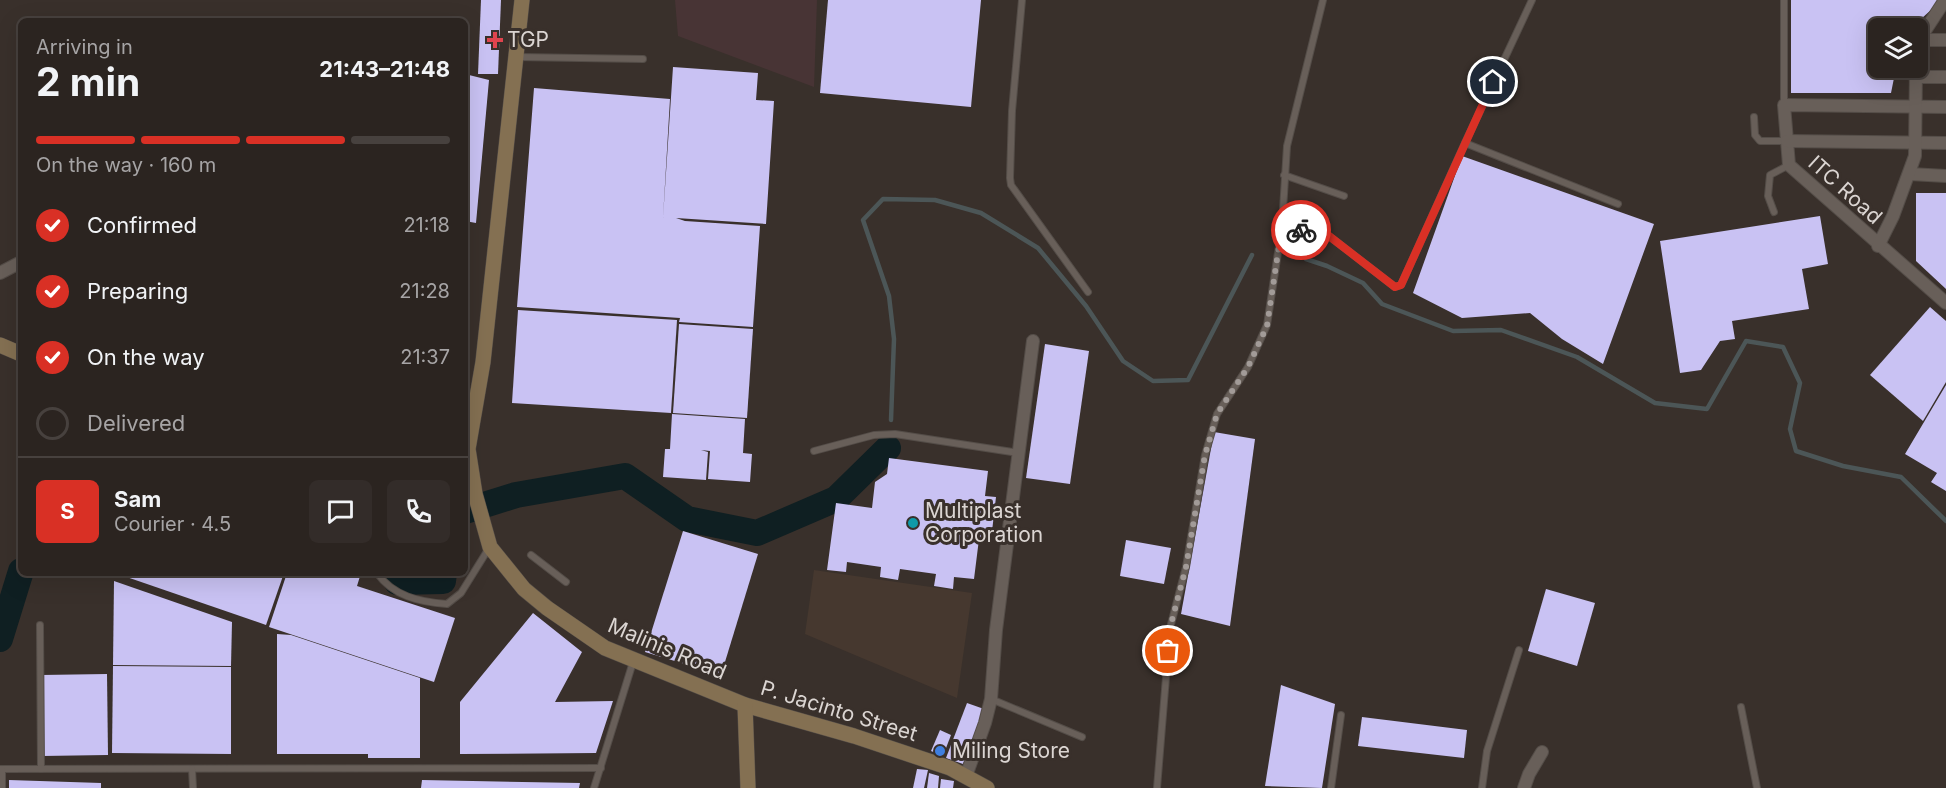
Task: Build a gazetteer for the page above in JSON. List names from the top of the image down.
{
  "streets": {
    "main road": ["Malinis Road", "P. Jacinto Street"],
    "street": ["ITC Road"]
  },
  "crossings": [
    ["Malinis Road", "P. Jacinto Street"]
  ],
  "places": {
    "health": ["TGP"],
    "other": ["Multiplast Corporation", "Miling Store"]
  },
  "page": {
    "heading": ["2 min", "Arriving in", "21:43–21:48"],
    "panel": ["Sam", "Courier · 4.5"],
    "bar": "On the way · 160 m",
    "list": [
      ["Confirmed", "21:18"],
      ["Preparing", "21:28"],
      ["On the way", "21:37"],
      "Delivered"
    ],
    "round": "S"
  }
}
